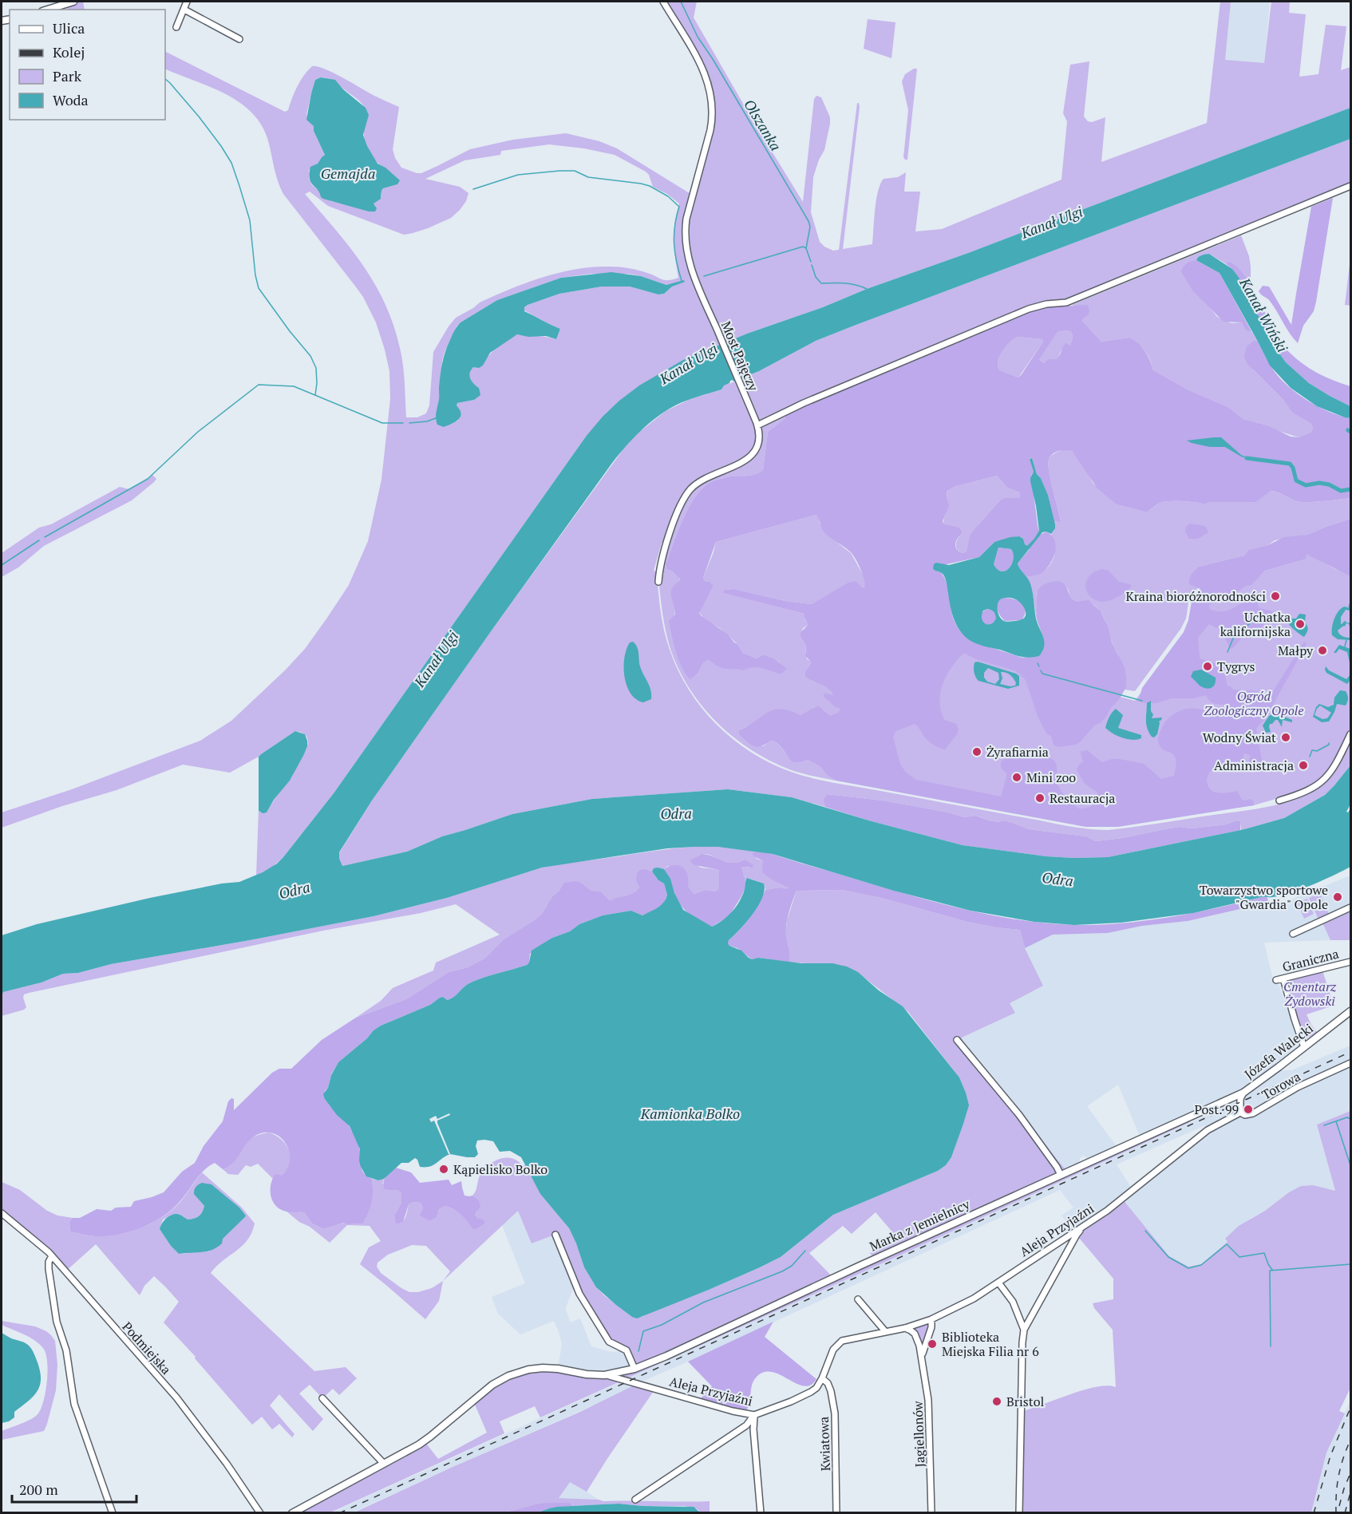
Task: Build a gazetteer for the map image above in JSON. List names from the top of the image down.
{
  "streets": {
    "main road": ["Józefa Walecki", "Marka z Jemielnicy", "Aleja Przyjaźni"],
    "street": [
      "Most Pajęczy",
      "Graniczna",
      "Torowa",
      "Podmiejska",
      "Jagiellonów",
      "Kwiatowa"
    ]
  },
  "crossings": [
    ["Józefa Walecki", "Torowa"],
    ["Józefa Walecki", "Marka z Jemielnicy"],
    ["Torowa", "Marka z Jemielnicy"],
    ["Torowa", "Aleja Przyjaźni"],
    ["Marka z Jemielnicy", "Aleja Przyjaźni"],
    ["Aleja Przyjaźni", "Jagiellonów"],
    ["Aleja Przyjaźni", "Kwiatowa"]
  ],
  "water": [
    "Olszanka",
    "Gemajda",
    "Kanał Ulgi",
    "Kanał Wiński",
    "Odra",
    "Kamionka Bolko"
  ],
  "parks": ["Ogród Zoologiczny Opole", "Cmentarz Żydowski"],
  "places": [
    "Kraina bioróżnorodności",
    "Uchatka kalifornijska",
    "Małpy",
    "Tygrys",
    "Wodny Świat",
    "Żyrafiarnia",
    "Administracja",
    "Mini zoo",
    "Restauracja",
    "Towarzystwo sportowe \"Gwardia\" Opole",
    "Post. 99",
    "Kąpielisko Bolko",
    "Biblioteka Miejska Filia nr 6",
    "Bristol"
  ],
  "legend": [
    "Ulica",
    "Kolej",
    "Park",
    "Woda"
  ],
  "scale_bar": "200 m"
}
